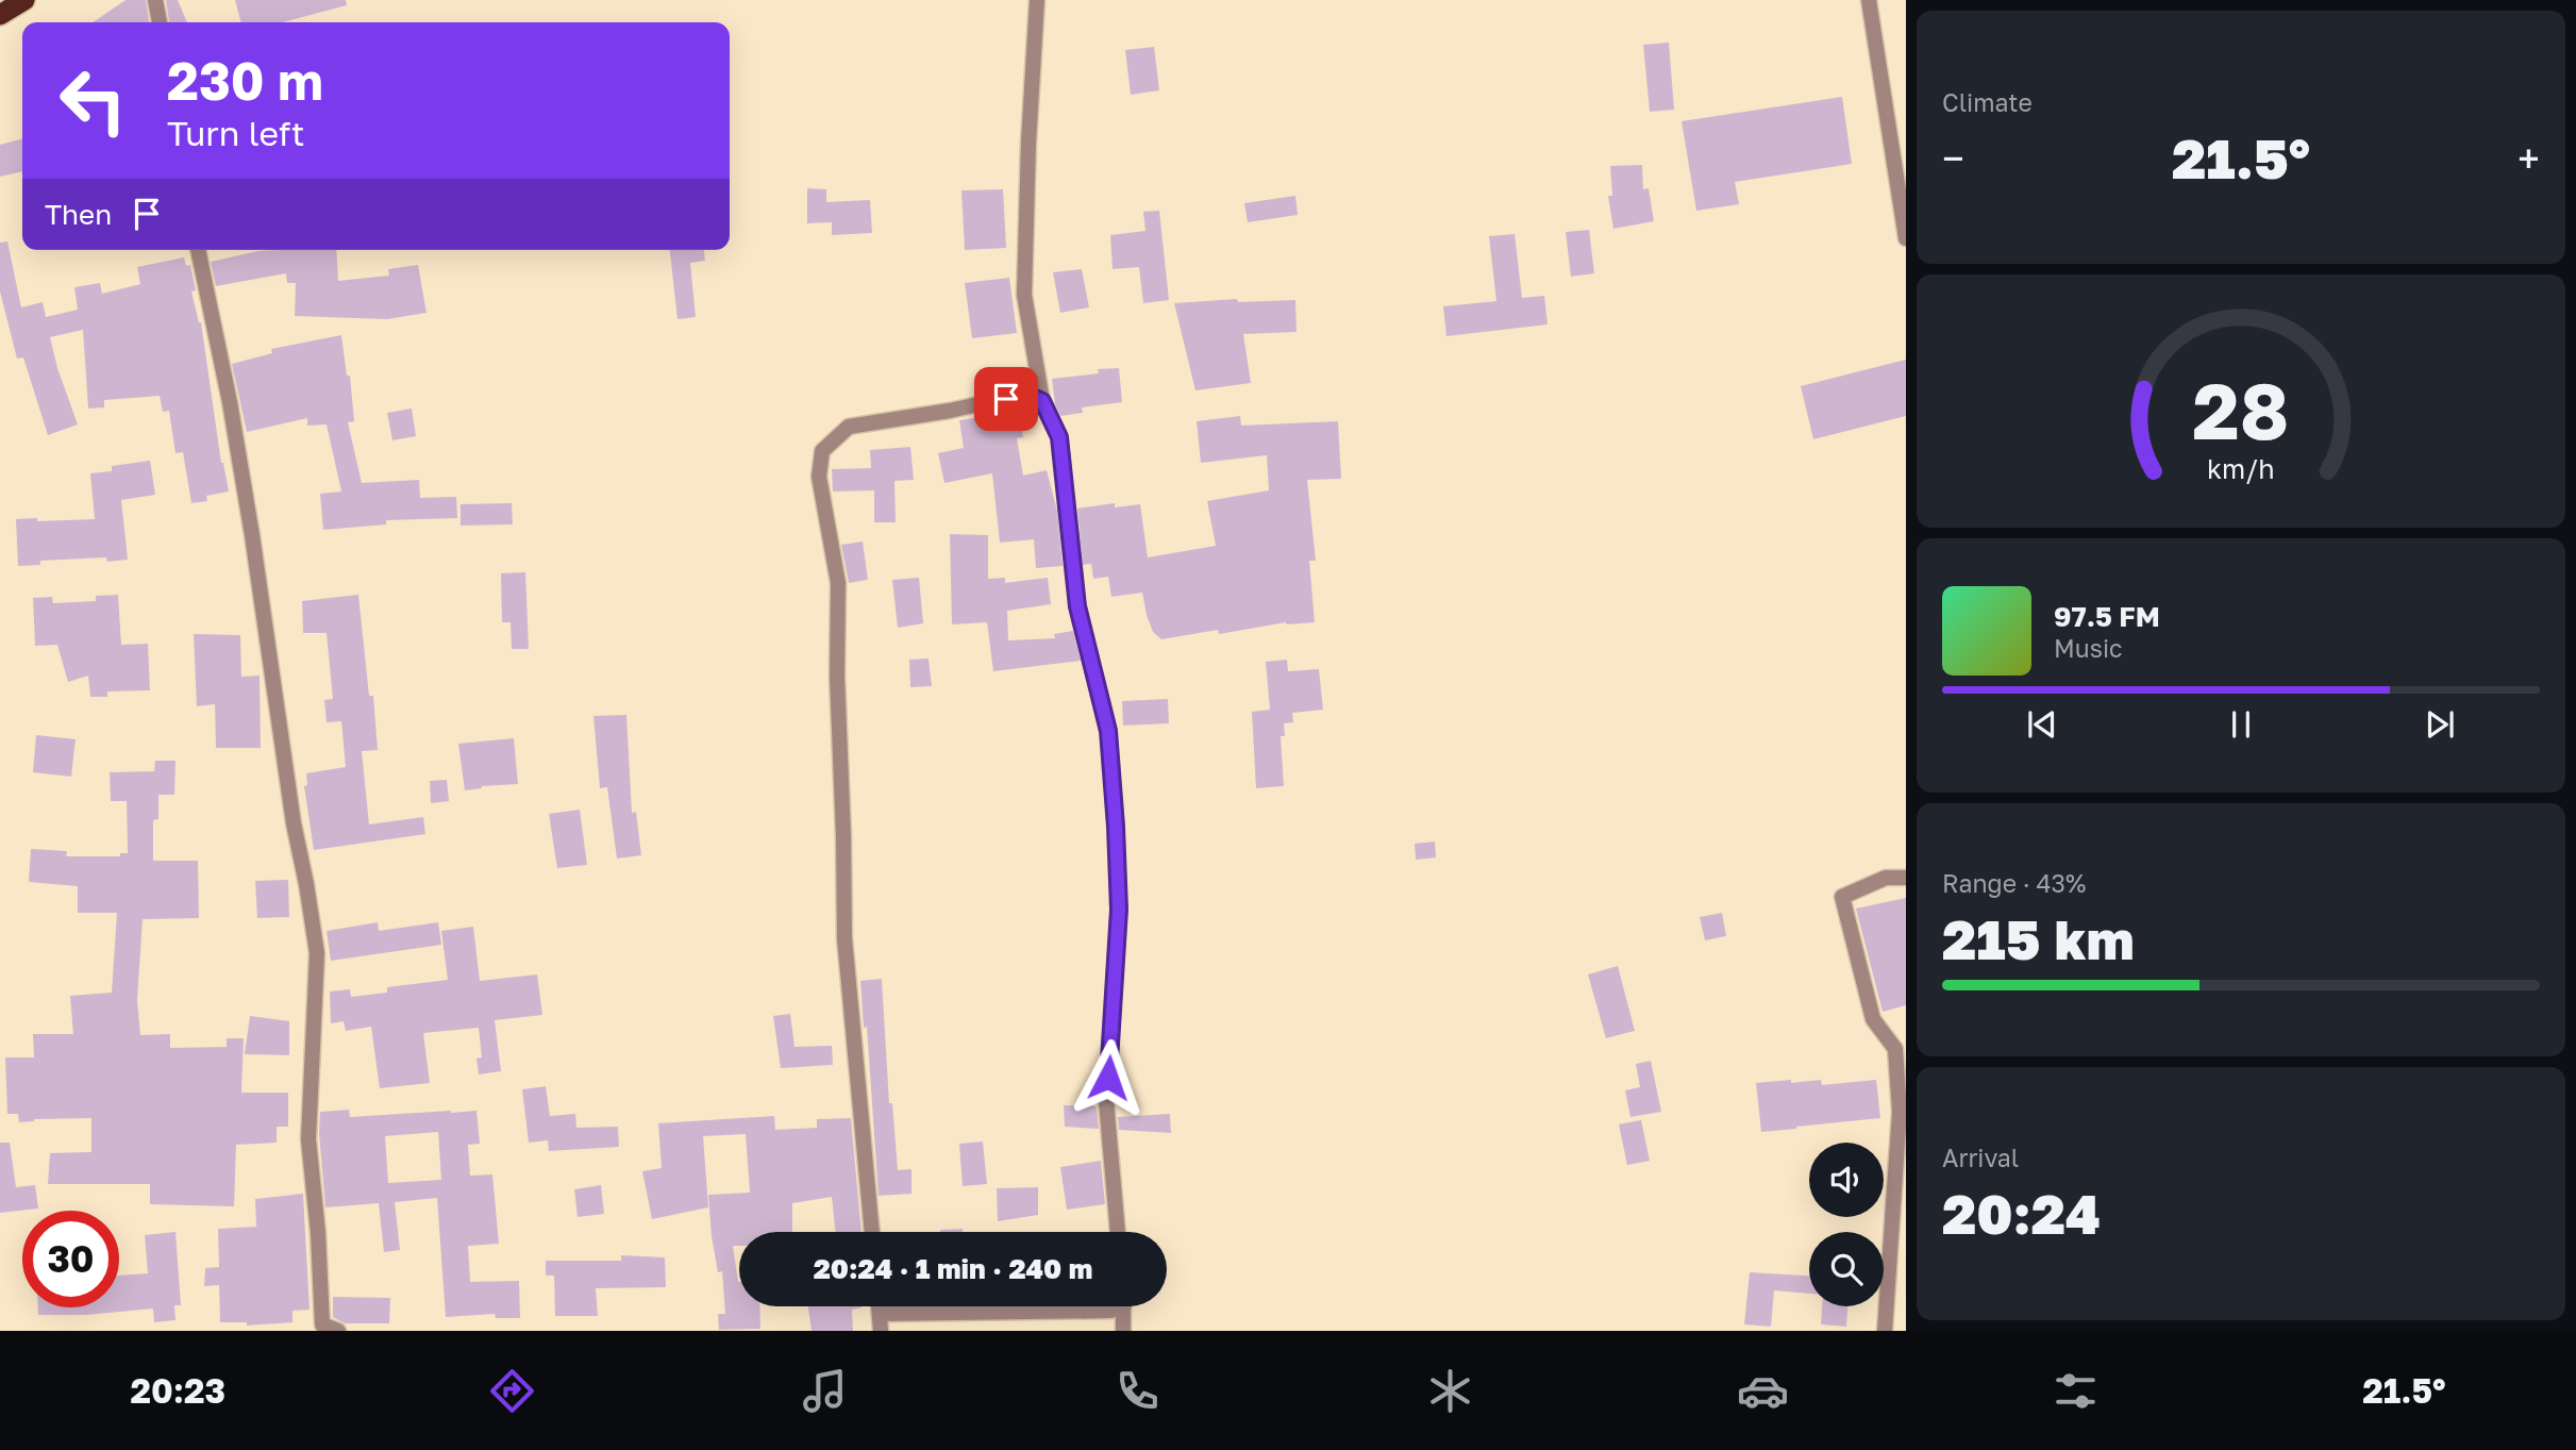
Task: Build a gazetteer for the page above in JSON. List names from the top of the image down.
{
  "page": {
    "tile": [
      "Climate",
      ["Range · 43%", "215 km"],
      ["Arrival", "20:24"]
    ],
    "turn": ["230 m", "Turn left"],
    "heat": ["−", "21.5°", "+"],
    "then": "Then",
    "song": ["97.5 FM", "Music"],
    "limit": "30",
    "trip": "20:24 · 1 min · 240 m",
    "tabs": ["20:23", "21.5°"],
    "gauge": ["28", "km/h"]
  }
}
